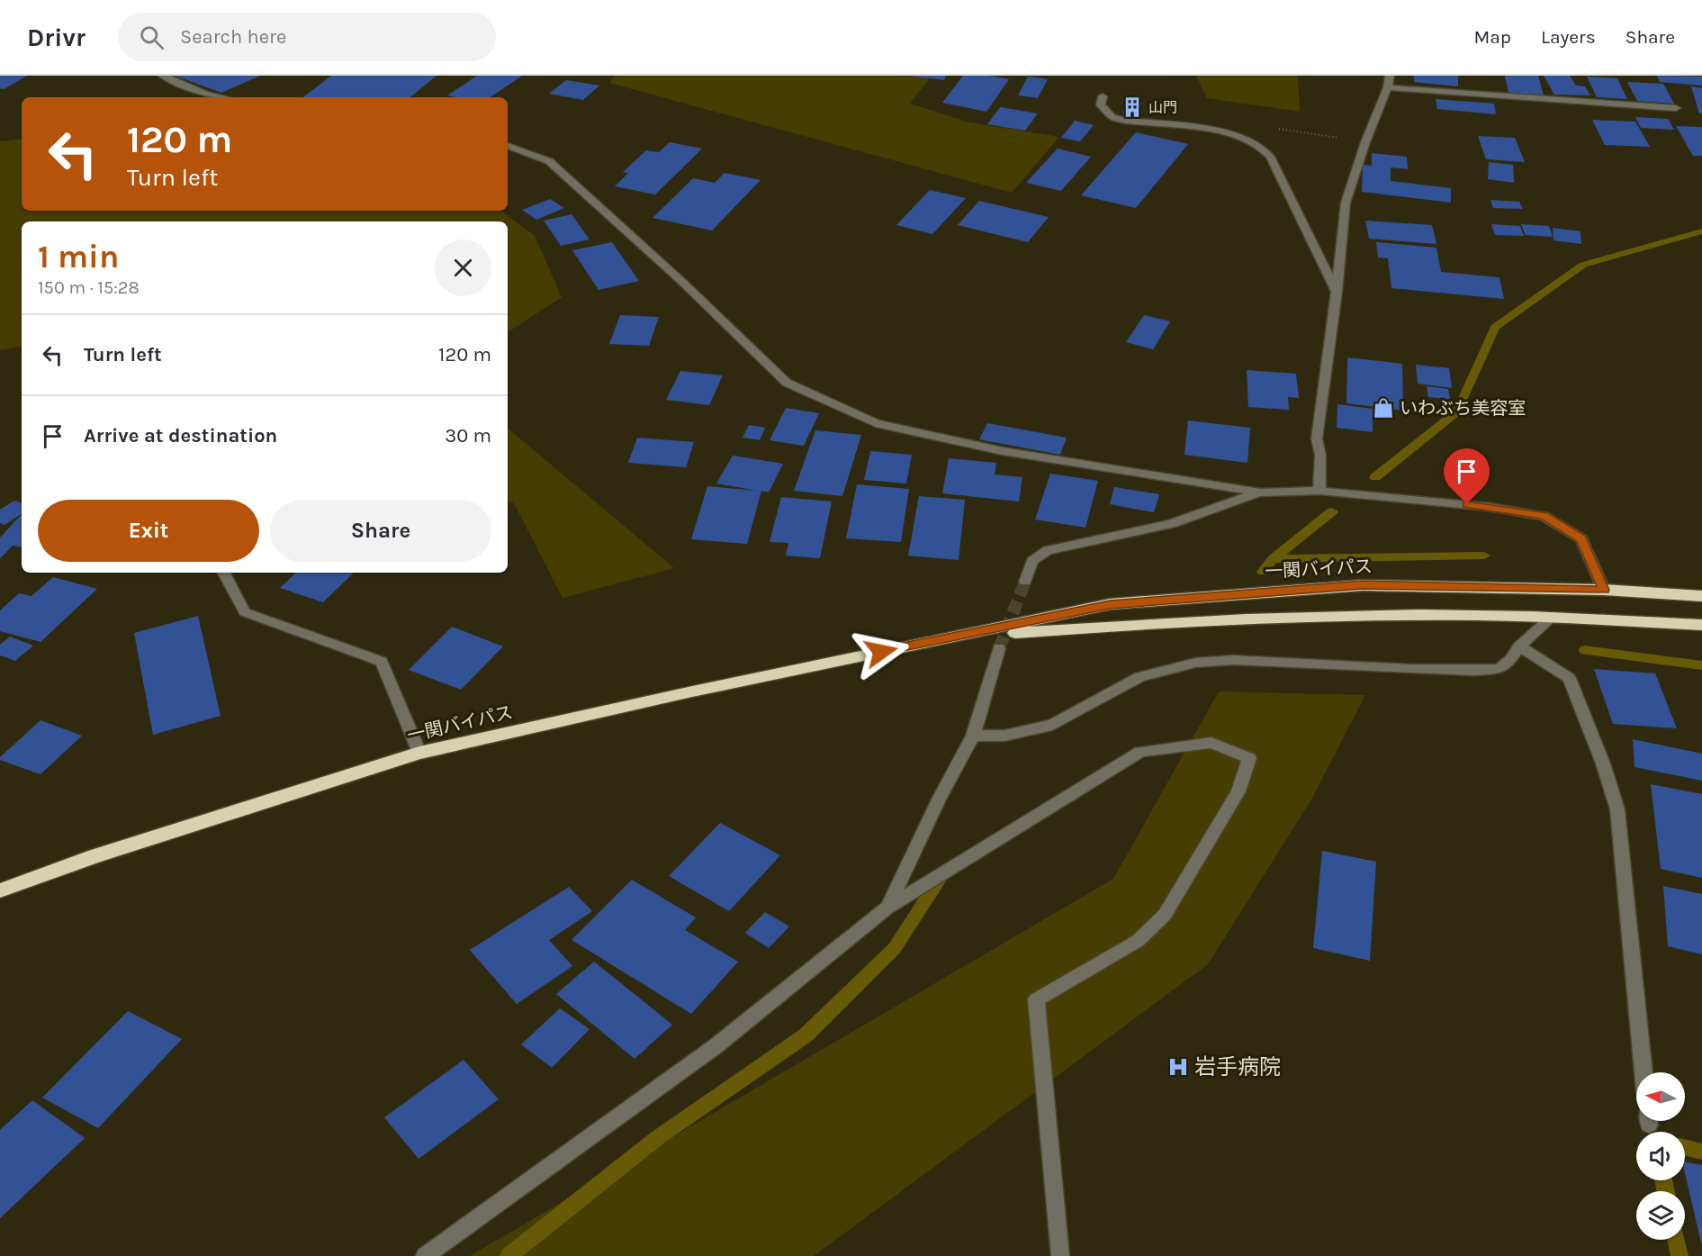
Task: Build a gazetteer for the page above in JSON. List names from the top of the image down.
{
  "streets": {
    "highway": ["一関バイパス"]
  },
  "places": {
    "building": ["山門"],
    "shop": ["いわぶち美容室"],
    "hospital": ["岩手病院"]
  },
  "north": "left",
  "page": {
    "header": "Drivr",
    "search": "Search here",
    "nav": ["Map", "Layers", "Share"],
    "turn": ["120 m", "Turn left"],
    "heading": ["1 min", "150 m · 15:28"],
    "list": [
      {
        "name": "Turn left",
        "value": "120 m"
      },
      {
        "name": "Arrive at destination",
        "value": "30 m"
      }
    ],
    "buttons": ["Exit", "Share"]
  }
}
